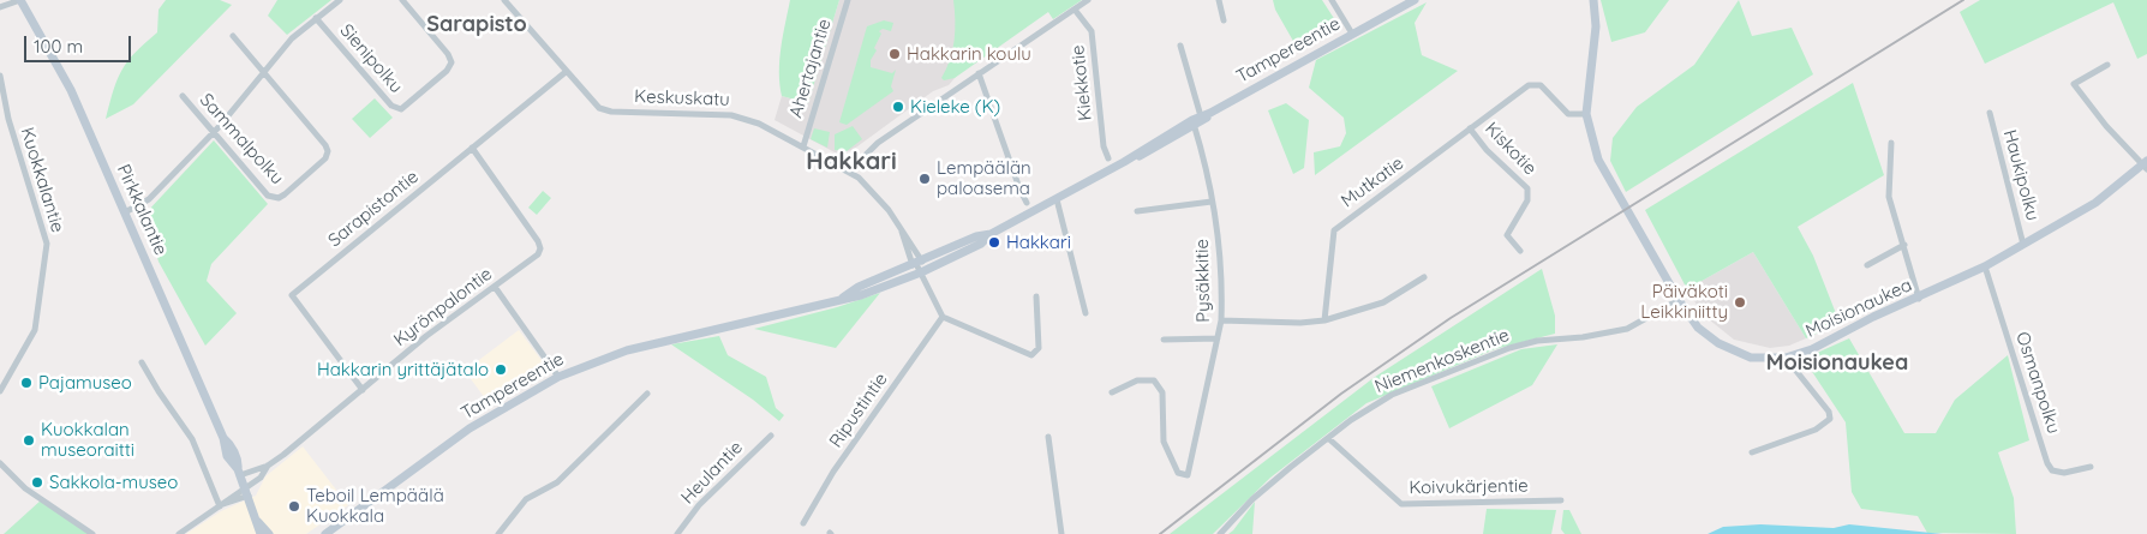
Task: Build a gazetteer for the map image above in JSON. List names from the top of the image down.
{
  "streets": {
    "street": [
      "Tampereentie",
      "Sienipolku",
      "Ahertajantie",
      "Kiekkotie",
      "Keskuskatu",
      "Sammalpolku",
      "Kiskotie",
      "Haukipolku",
      "Kuokkalantie",
      "Mutkatie",
      "Sarapistontie",
      "Pirkkalantie",
      "Pysäkkitie",
      "Kyrönpalontie",
      "Moisionaukea",
      "Niemenkoskentie",
      "Osmanpolku",
      "Ripustintie",
      "Heulantie",
      "Koivukärjentie"
    ]
  },
  "crossings": [
    ["Tampereentie", "Keskuskatu"],
    ["Tampereentie", "Pysäkkitie"],
    ["Ahertajantie", "Keskuskatu"],
    ["Keskuskatu", "Sarapistontie"],
    ["Kiskotie", "Mutkatie"],
    ["Haukipolku", "Moisionaukea"],
    ["Mutkatie", "Moisionaukea"],
    ["Sarapistontie", "Kyrönpalontie"],
    ["Pirkkalantie", "Kyrönpalontie"],
    ["Moisionaukea", "Niemenkoskentie"],
    ["Moisionaukea", "Osmanpolku"],
    ["Niemenkoskentie", "Koivukärjentie"]
  ],
  "districts": ["Sarapisto", "Hakkari", "Moisionaukea"],
  "places": [
    "Hakkarin koulu",
    "Kieleke (K)",
    "Lempäälän paloasema",
    "Hakkari",
    "Päiväkoti Leikkiniitty",
    "Hakkarin yrittäjätalo",
    "Pajamuseo",
    "Kuokkalan museoraitti",
    "Sakkola-museo",
    "Teboil Lempäälä Kuokkala"
  ],
  "scale_bar": "100 m"
}
